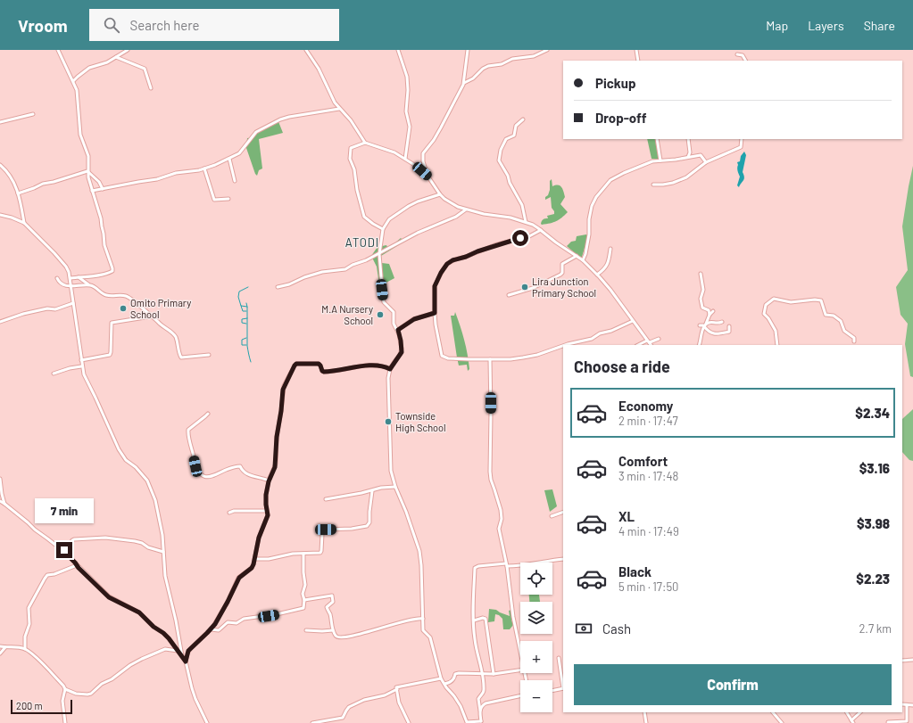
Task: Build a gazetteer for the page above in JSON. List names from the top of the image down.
{
  "districts": ["ATODI"],
  "places": [
    "Lira Junction Primary School",
    "Omito Primary School",
    "M.A Nursery School",
    "Townside High School"
  ],
  "scale_bar": "200 m",
  "page": {
    "header": "Vroom",
    "search": "Search here",
    "nav": ["Map", "Layers", "Share"],
    "banner": ["Pickup", "Drop-off"],
    "heading": "Choose a ride",
    "list": [
      {
        "name": "Economy",
        "note": "2 min · 17:47",
        "value": "$2.34"
      },
      {
        "name": "Comfort",
        "note": "3 min · 17:48",
        "value": "$3.16"
      },
      {
        "name": "XL",
        "note": "4 min · 17:49",
        "value": "$3.98"
      },
      {
        "name": "Black",
        "note": "5 min · 17:50",
        "value": "$2.23"
      }
    ],
    "bubble": "7 min",
    "map_buttons": ["+", "−"],
    "pay": ["Cash", "2.7 km"],
    "buttons": "Confirm",
    "scale": "200 m"
  }
}
